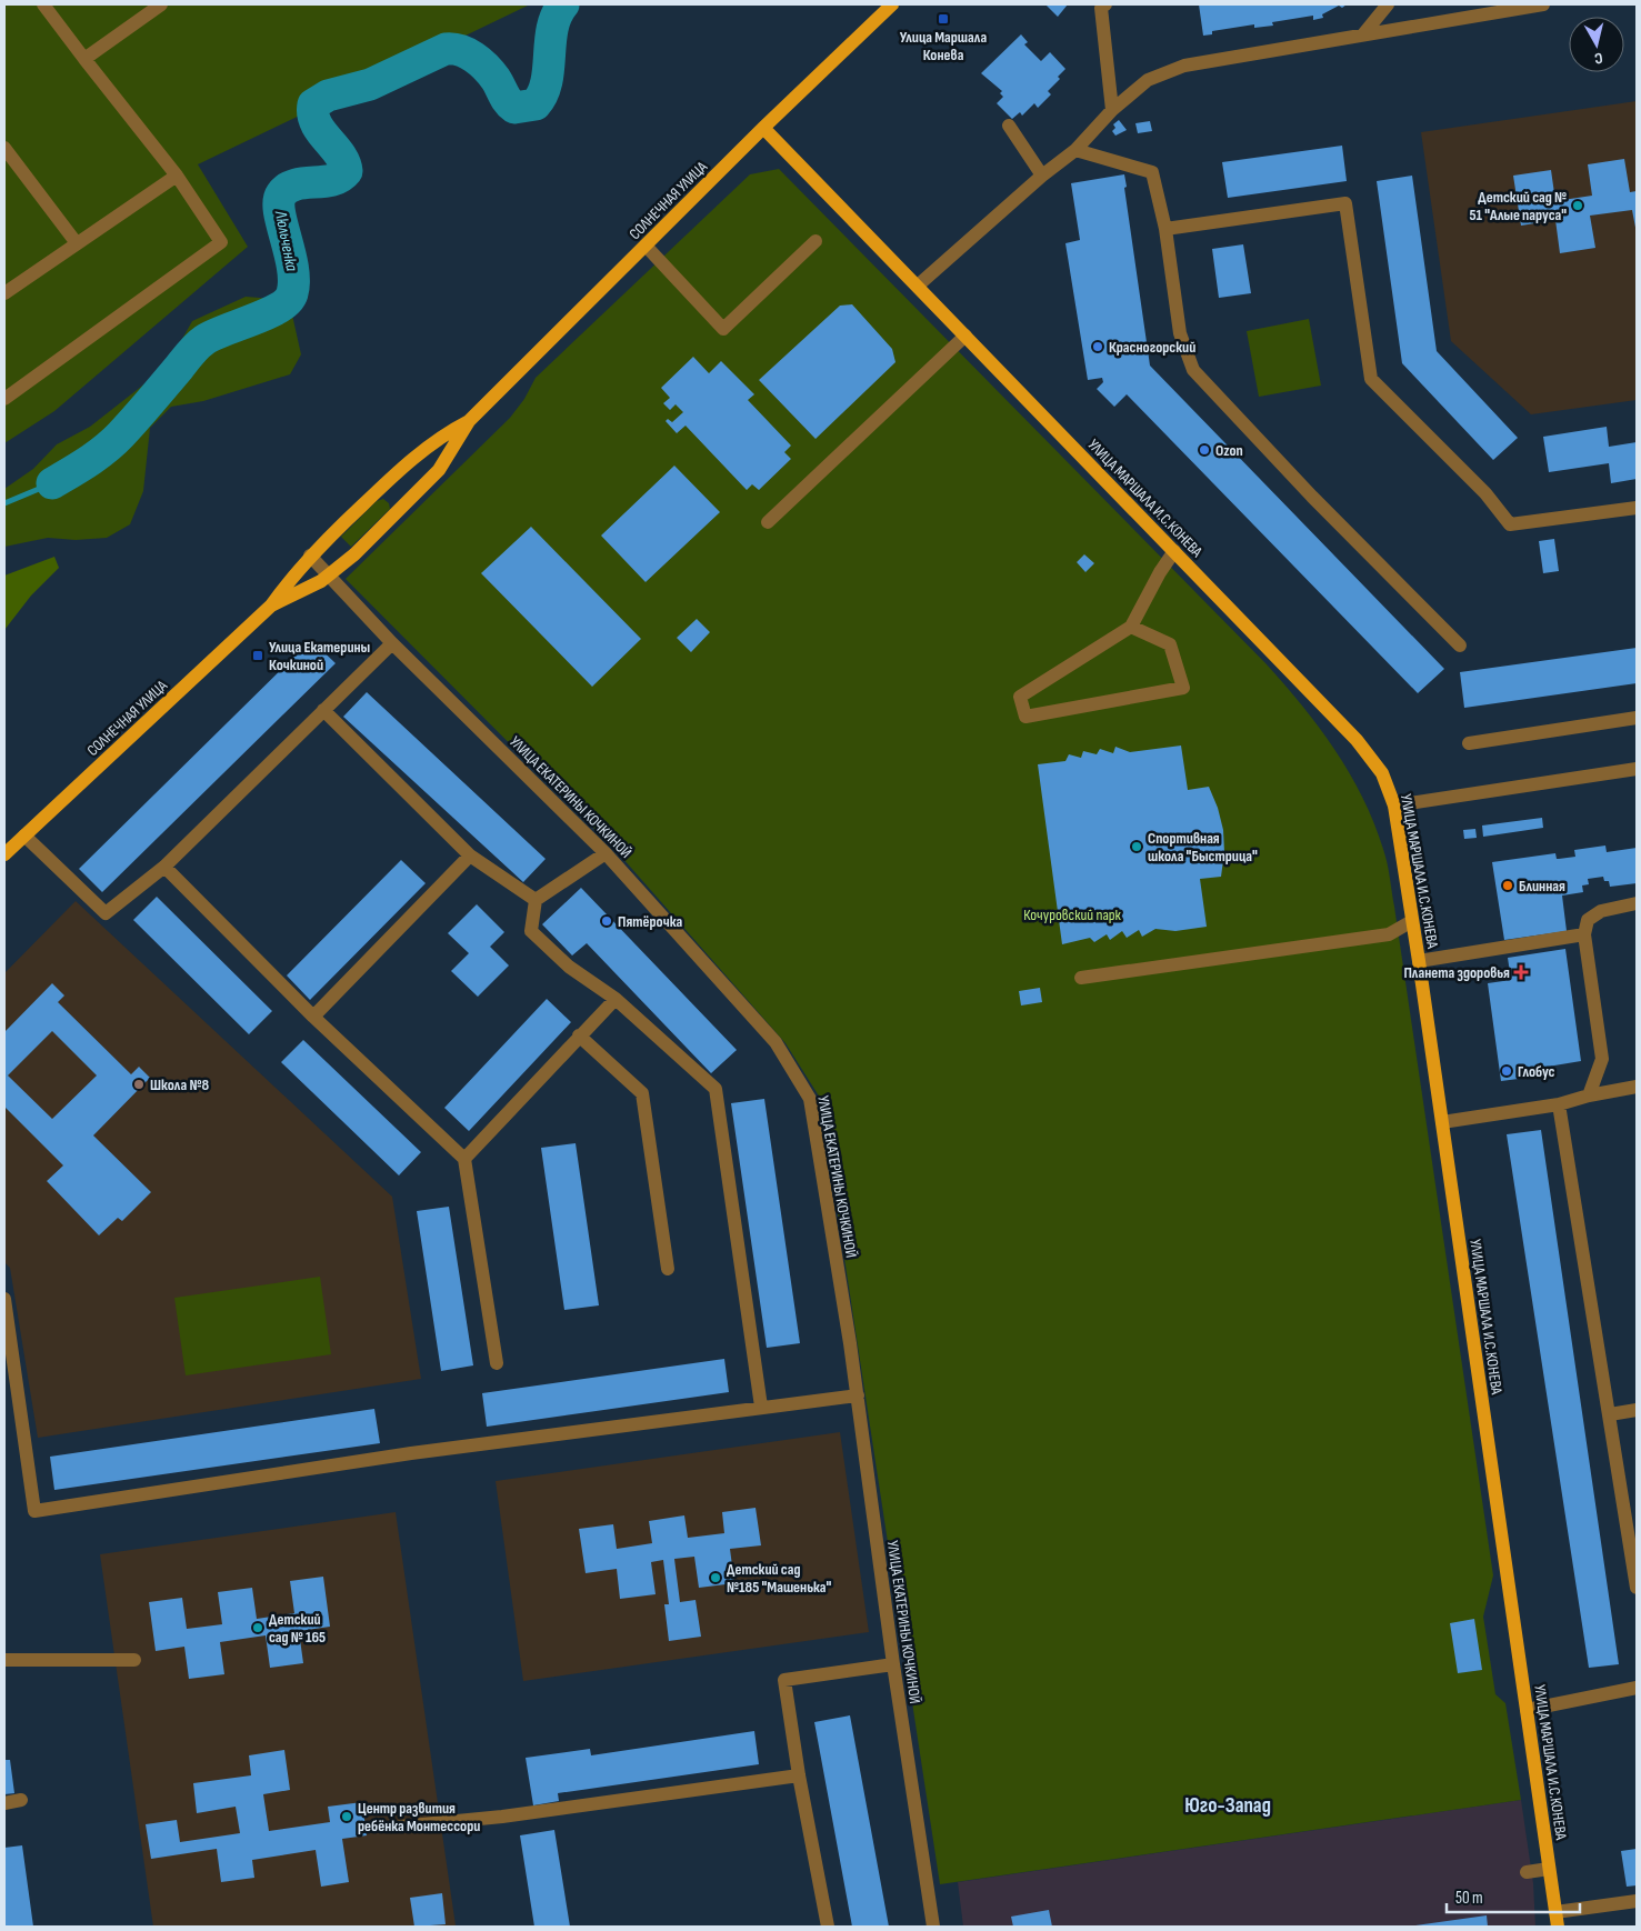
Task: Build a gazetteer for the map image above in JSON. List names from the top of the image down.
{
  "streets": {
    "main road": ["СОЛНЕЧНАЯ УЛИЦА", "УЛИЦА МАРШАЛА И.С.КОНЕВА"],
    "street": ["УЛИЦА ЕКАТЕРИНЫ КОЧКИНОЙ"]
  },
  "crossings": [
    ["СОЛНЕЧНАЯ УЛИЦА", "УЛИЦА МАРШАЛА И.С.КОНЕВА"],
    ["СОЛНЕЧНАЯ УЛИЦА", "УЛИЦА ЕКАТЕРИНЫ КОЧКИНОЙ"]
  ],
  "districts": ["Юго-Запад"],
  "water": ["Люльченка"],
  "parks": ["Кочуровский парк"],
  "places": {
    "transit": ["Улица Маршала Конева", "Улица Екатерины Кочкиной"],
    "other": [
      "Детский сад № 51 \"Алые паруса\"",
      "Красногорский",
      "Ozon",
      "Спортивная школа \"Быстрица\"",
      "Блинная",
      "Пятёрочка",
      "Глобус",
      "Школа №8",
      "Детский сад №185 \"Машенька\"",
      "Детский сад № 165",
      "Центр развития ребёнка Монтессори"
    ],
    "health": ["Планета здоровья"]
  },
  "scale_bar": "50 m",
  "north": "bottom"
}
